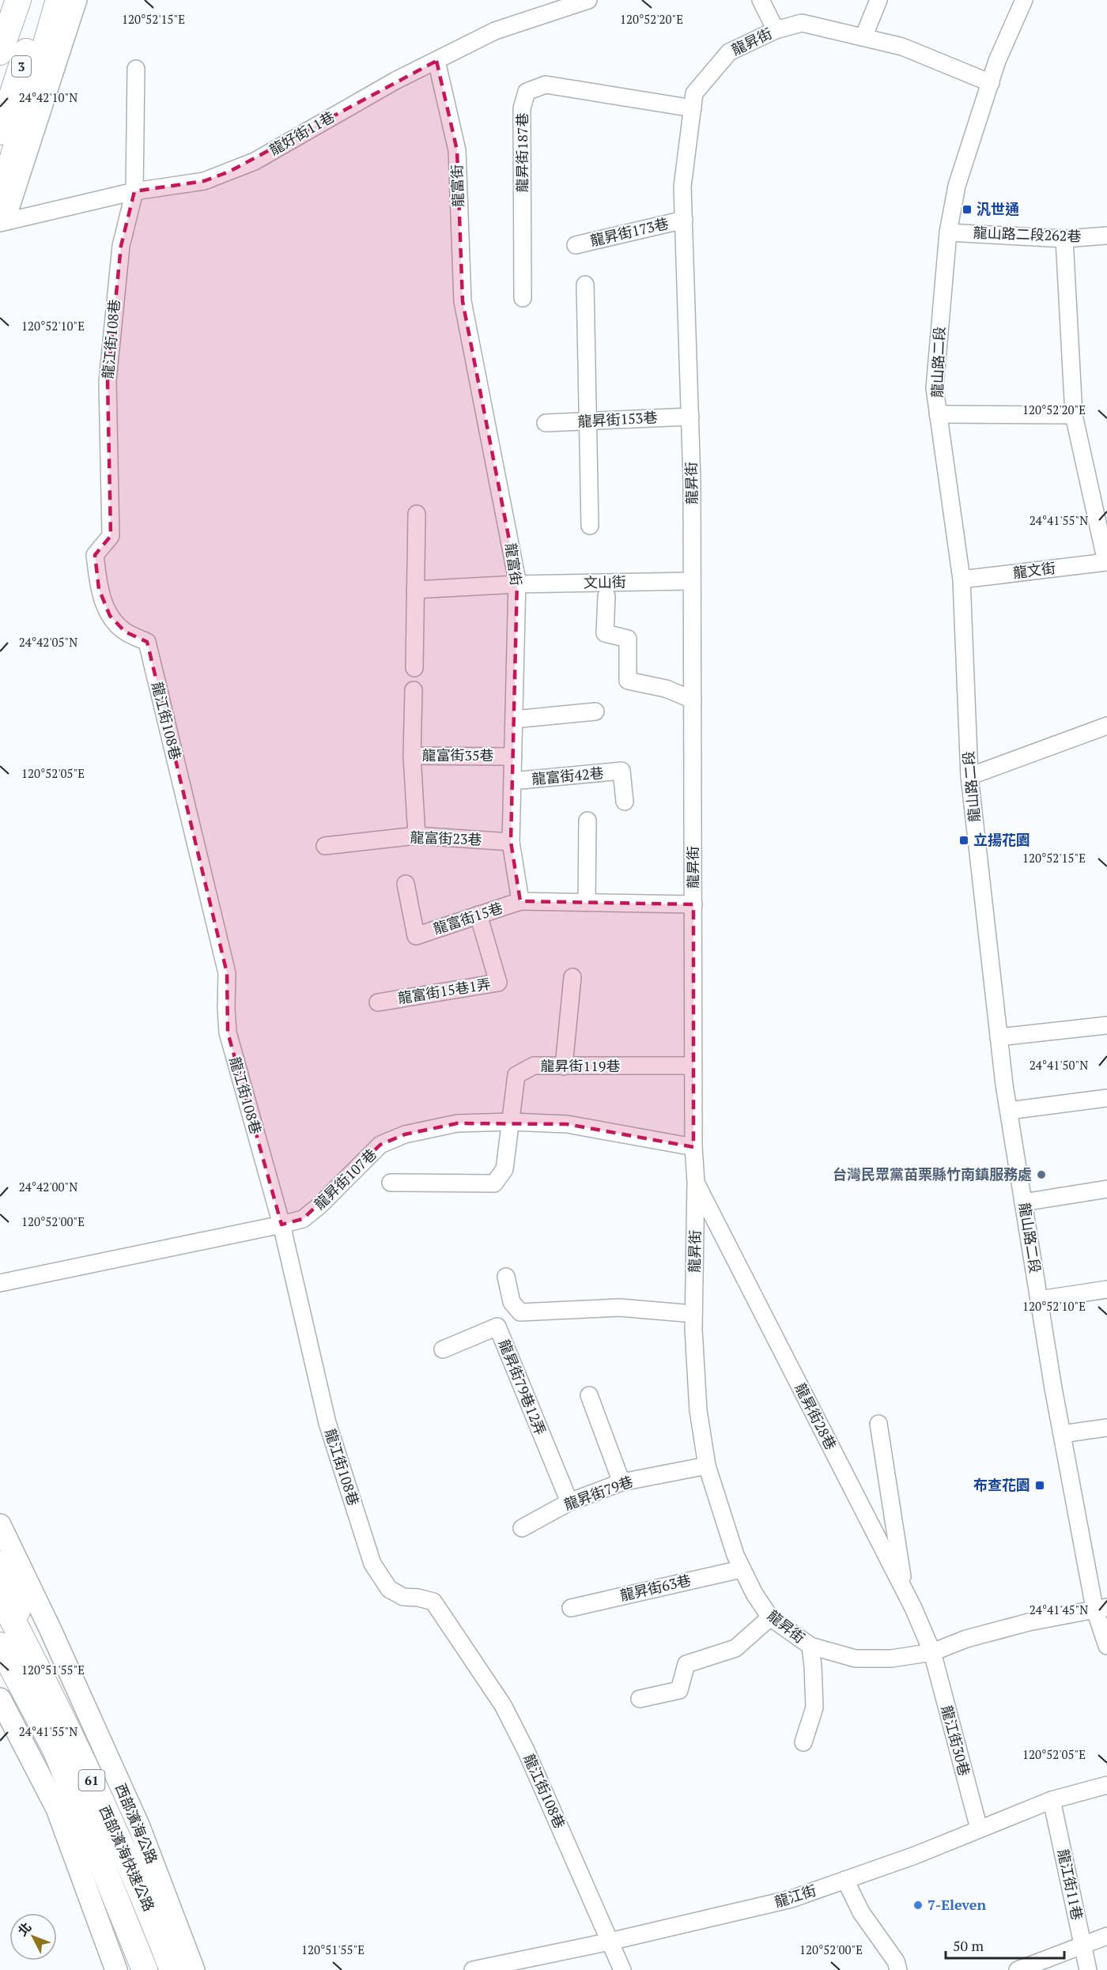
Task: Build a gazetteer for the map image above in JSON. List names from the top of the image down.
{
  "streets": {
    "highway": ["3", "61", "西部濱海快速公路"],
    "main road": ["西部濱海公路"],
    "street": [
      "龍昇街",
      "龍好街11巷",
      "龍昇街187巷",
      "龍富街",
      "龍昇街173巷",
      "龍山路二段262巷",
      "龍江街108巷",
      "龍山路二段",
      "龍昇街153巷",
      "龍文街",
      "文山街",
      "龍富街35巷",
      "龍富街42巷",
      "龍富街23巷",
      "龍富街15巷",
      "龍富街15巷1弄",
      "龍昇街119巷",
      "龍昇街107巷",
      "龍昇街79巷12弄",
      "龍昇街28巷",
      "龍昇街79巷",
      "龍昇街63巷",
      "龍江街30巷",
      "龍江街11巷",
      "龍江街"
    ]
  },
  "crossings": [
    ["龍昇街", "龍昇街187巷"],
    ["龍昇街", "龍昇街173巷"],
    ["龍昇街", "龍山路二段"],
    ["龍昇街", "龍昇街153巷"],
    ["龍昇街", "文山街"],
    ["龍昇街", "龍昇街119巷"],
    ["龍昇街", "龍昇街107巷"],
    ["龍昇街", "龍昇街28巷"],
    ["龍昇街", "龍昇街79巷"],
    ["龍昇街", "龍昇街63巷"],
    ["龍昇街", "龍江街30巷"],
    ["龍好街11巷", "龍富街"],
    ["龍好街11巷", "龍江街108巷"],
    ["龍富街", "文山街"],
    ["龍富街", "龍富街35巷"],
    ["龍富街", "龍富街42巷"],
    ["龍富街", "龍富街23巷"],
    ["龍富街", "龍富街15巷"],
    ["龍山路二段262巷", "龍山路二段"],
    ["龍江街108巷", "龍昇街107巷"],
    ["龍江街108巷", "龍江街"],
    ["龍山路二段", "龍文街"],
    ["龍富街15巷", "龍富街15巷1弄"],
    ["龍昇街119巷", "龍昇街107巷"],
    ["龍昇街79巷12弄", "龍昇街79巷"],
    ["龍昇街28巷", "龍江街30巷"],
    ["龍江街30巷", "龍江街"],
    ["龍江街11巷", "龍江街"]
  ],
  "places": {
    "transit": ["汎世通", "立揚花園", "布查花園"],
    "other": ["台灣民眾黨苗栗縣竹南鎮服務處", "7-Eleven"]
  },
  "scale_bar": "50 m",
  "north": "top left",
  "coordinates": [
    "120°52'15\"E",
    "120°52'20\"E",
    "24°42'10\"N",
    "120°52'10\"E",
    "24°41'55\"N",
    "24°42'05\"N",
    "120°52'05\"E",
    "24°41'50\"N",
    "24°42'00\"N",
    "120°52'00\"E",
    "24°41'45\"N",
    "120°51'55\"E"
  ]
}
